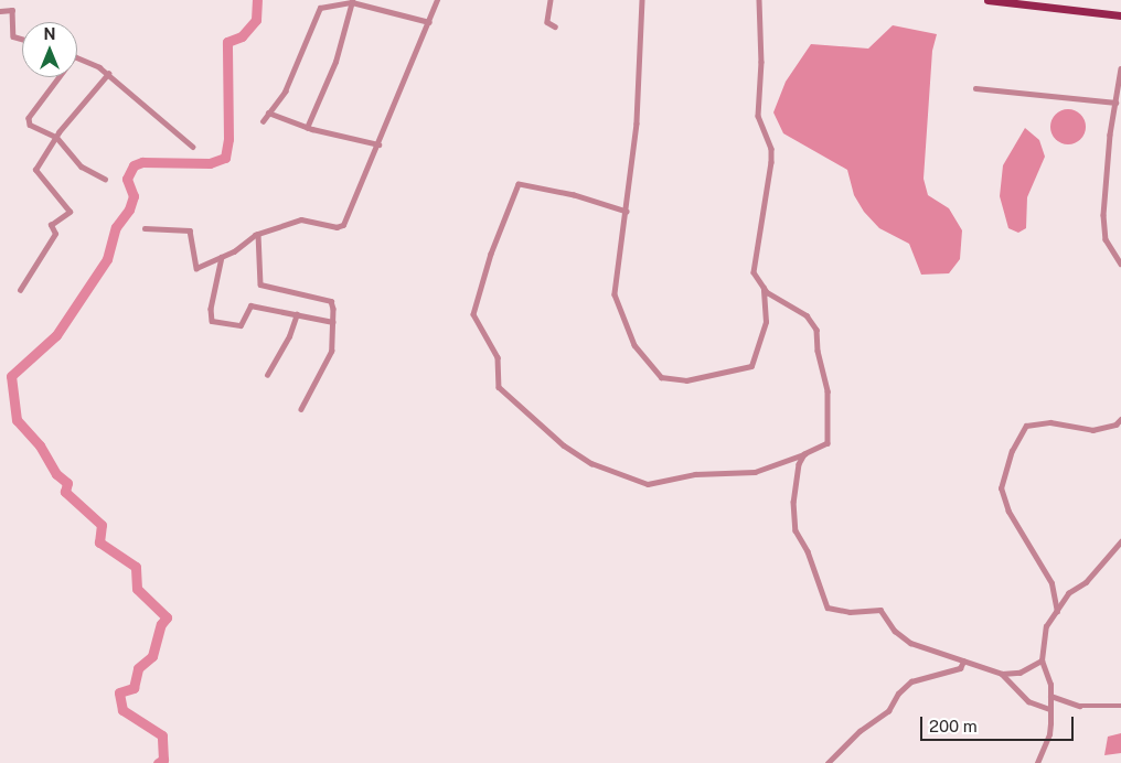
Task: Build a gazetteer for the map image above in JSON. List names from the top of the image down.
{
  "scale_bar": "200 m",
  "north": "top"
}
